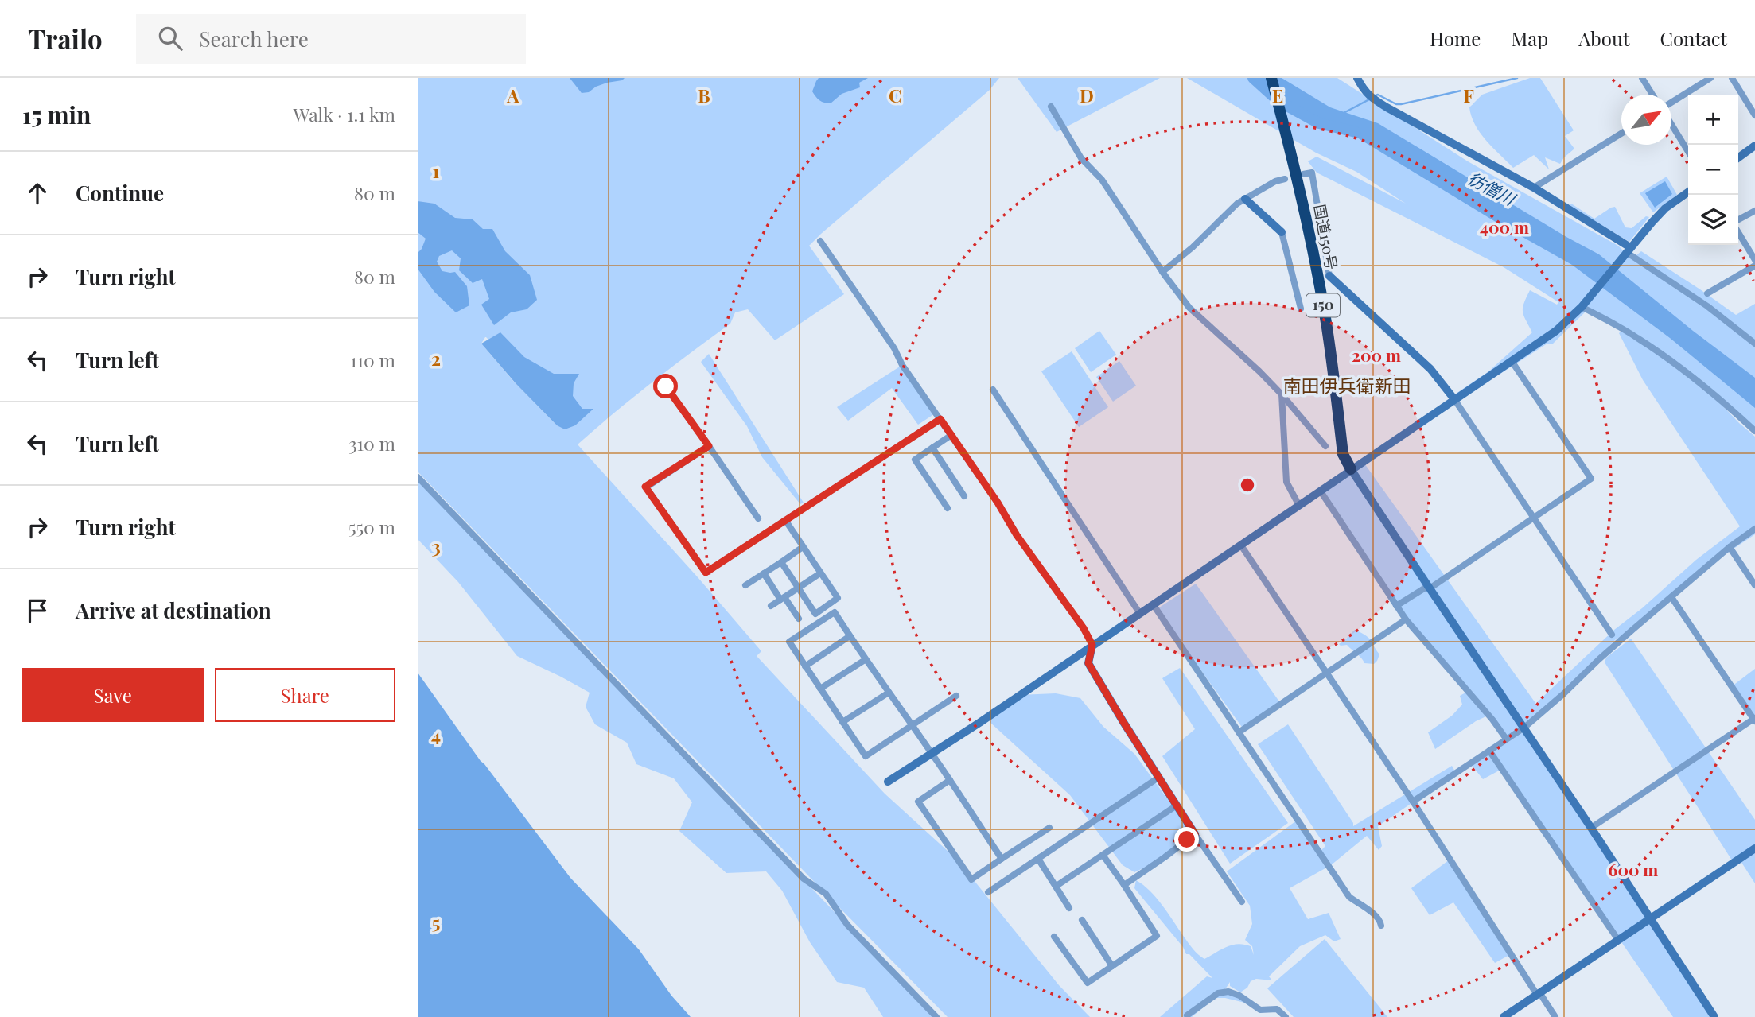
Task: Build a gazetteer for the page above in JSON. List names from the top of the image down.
{
  "streets": {
    "highway": ["国道150号", "150"]
  },
  "districts": ["南田伊兵衛新田"],
  "water": ["彷僧川"],
  "north": "top right",
  "page": {
    "header": "Trailo",
    "search": "Search here",
    "nav": [
      "Home",
      "Map",
      "About",
      "Contact"
    ],
    "heading": ["15 min", "Walk · 1.1 km"],
    "map_buttons": ["+", "−"],
    "list": [
      ["Continue", "80 m"],
      ["Turn right", "80 m"],
      ["Turn left", "110 m"],
      ["Turn left", "310 m"],
      ["Turn right", "550 m"],
      "Arrive at destination"
    ],
    "buttons": ["Save", "Share"]
  },
  "grid": {
    "columns": [
      "A",
      "B",
      "C",
      "D",
      "E",
      "F"
    ],
    "rows": [
      "1",
      "2",
      "3",
      "4",
      "5"
    ]
  },
  "rings": ["400 m", "200 m", "600 m"]
}
